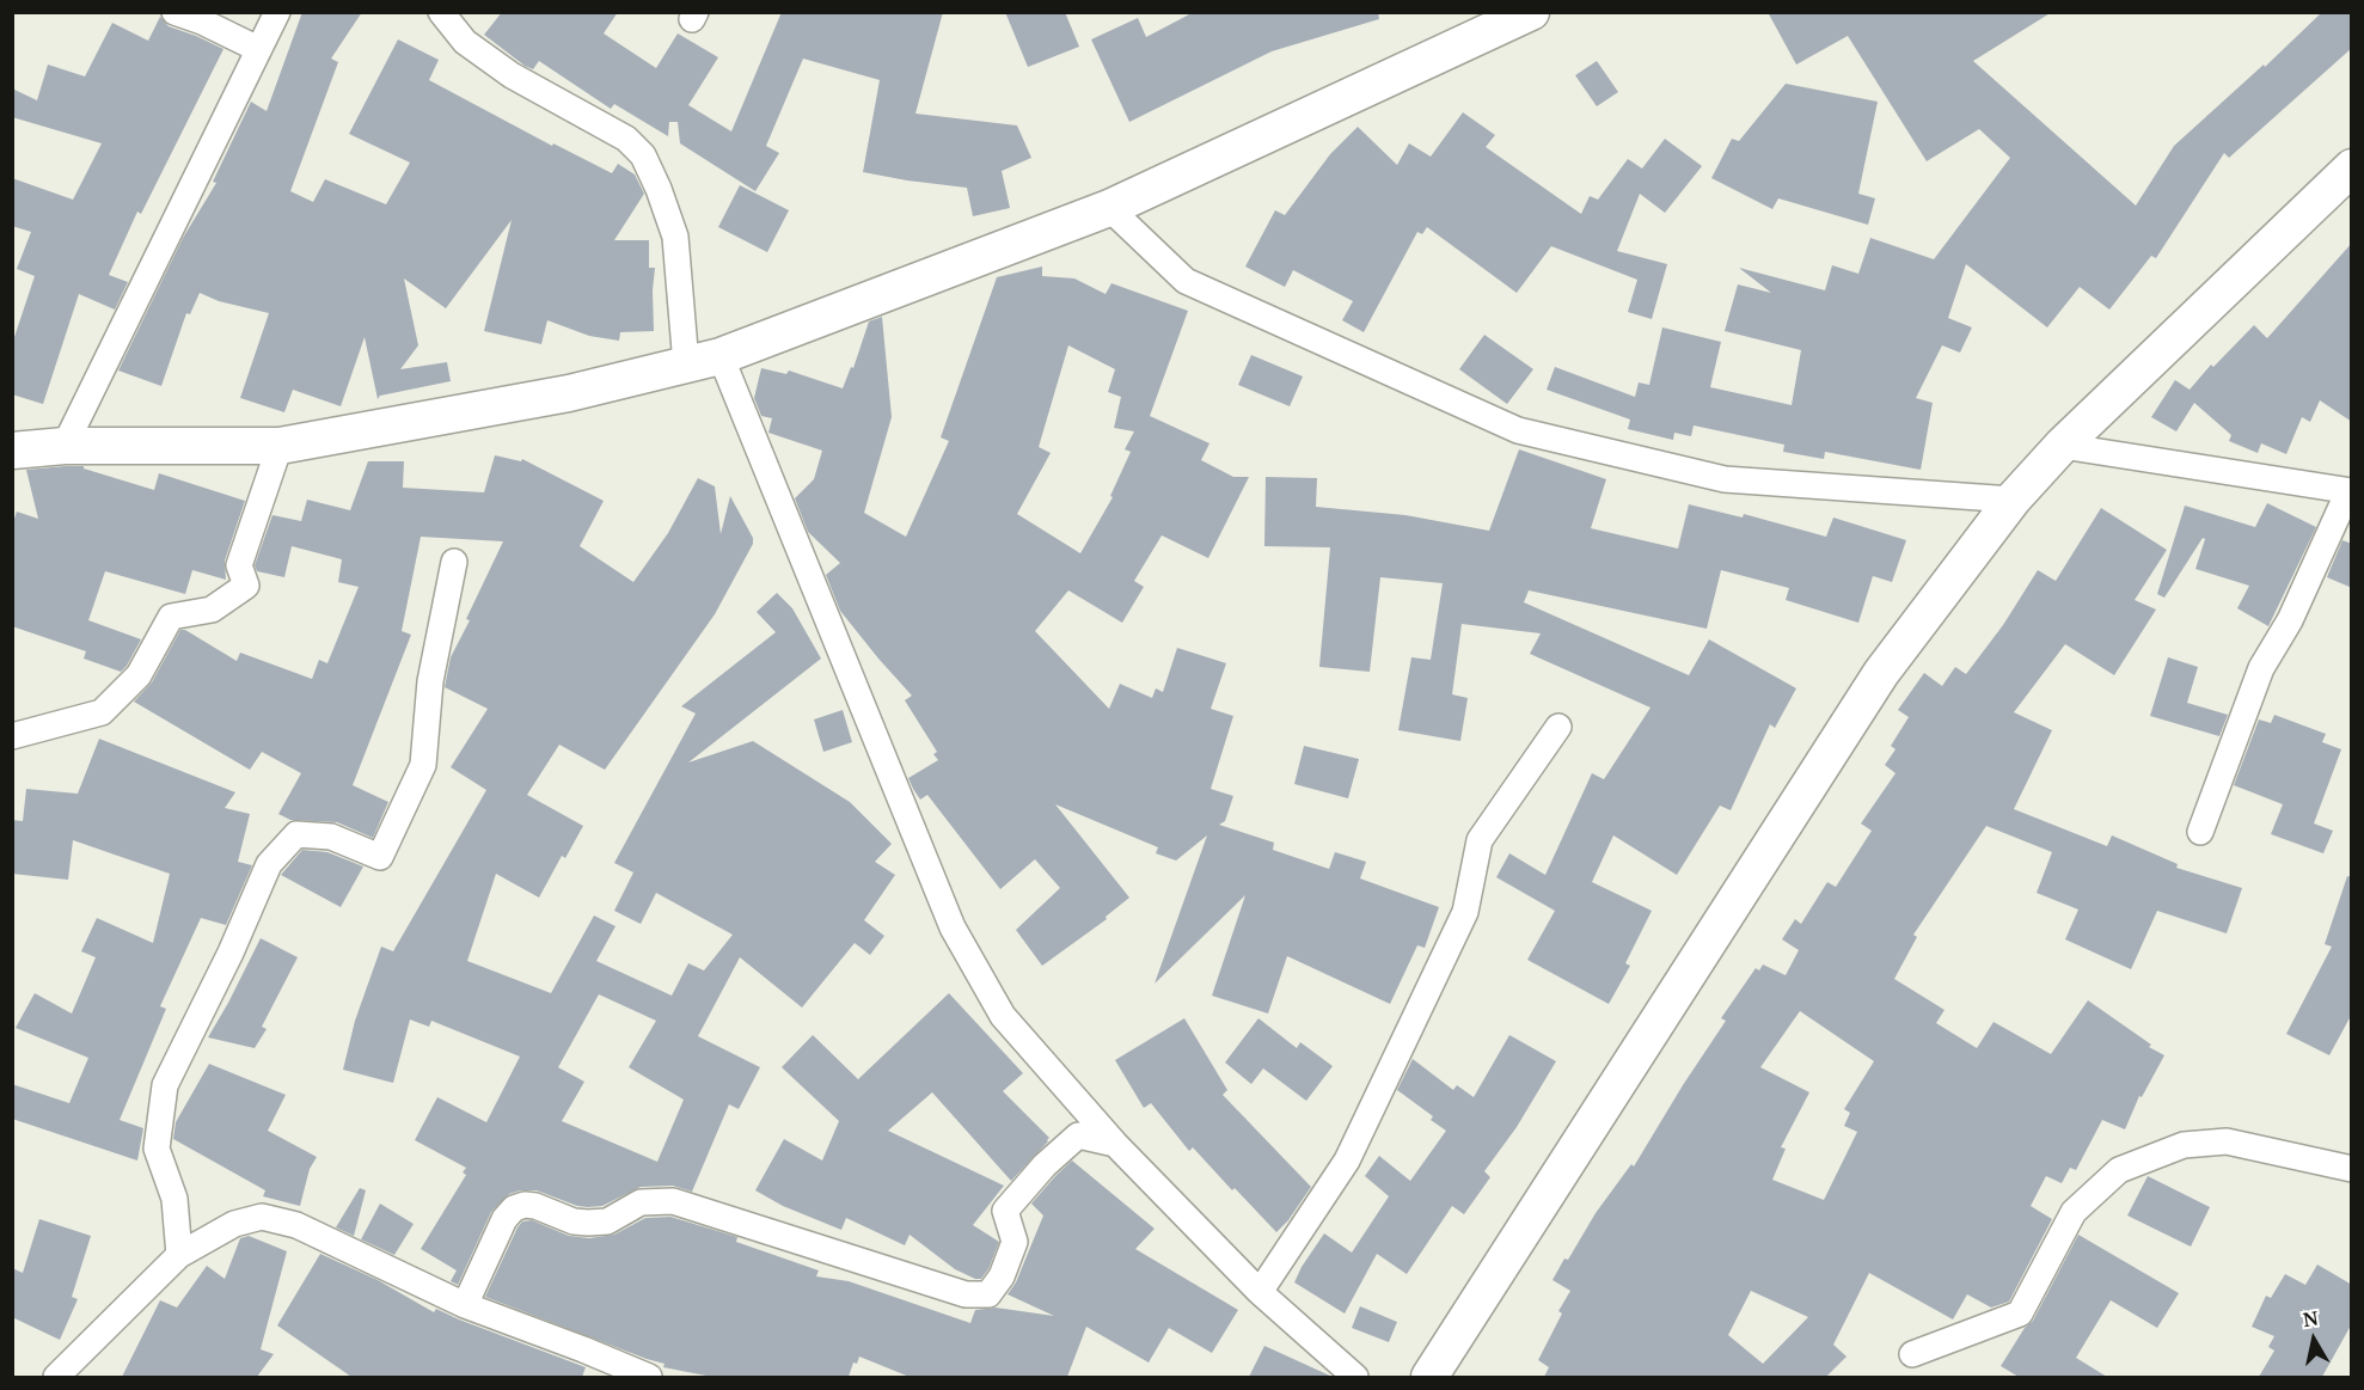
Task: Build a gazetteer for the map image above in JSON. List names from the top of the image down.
{
  "north": "top"
}
